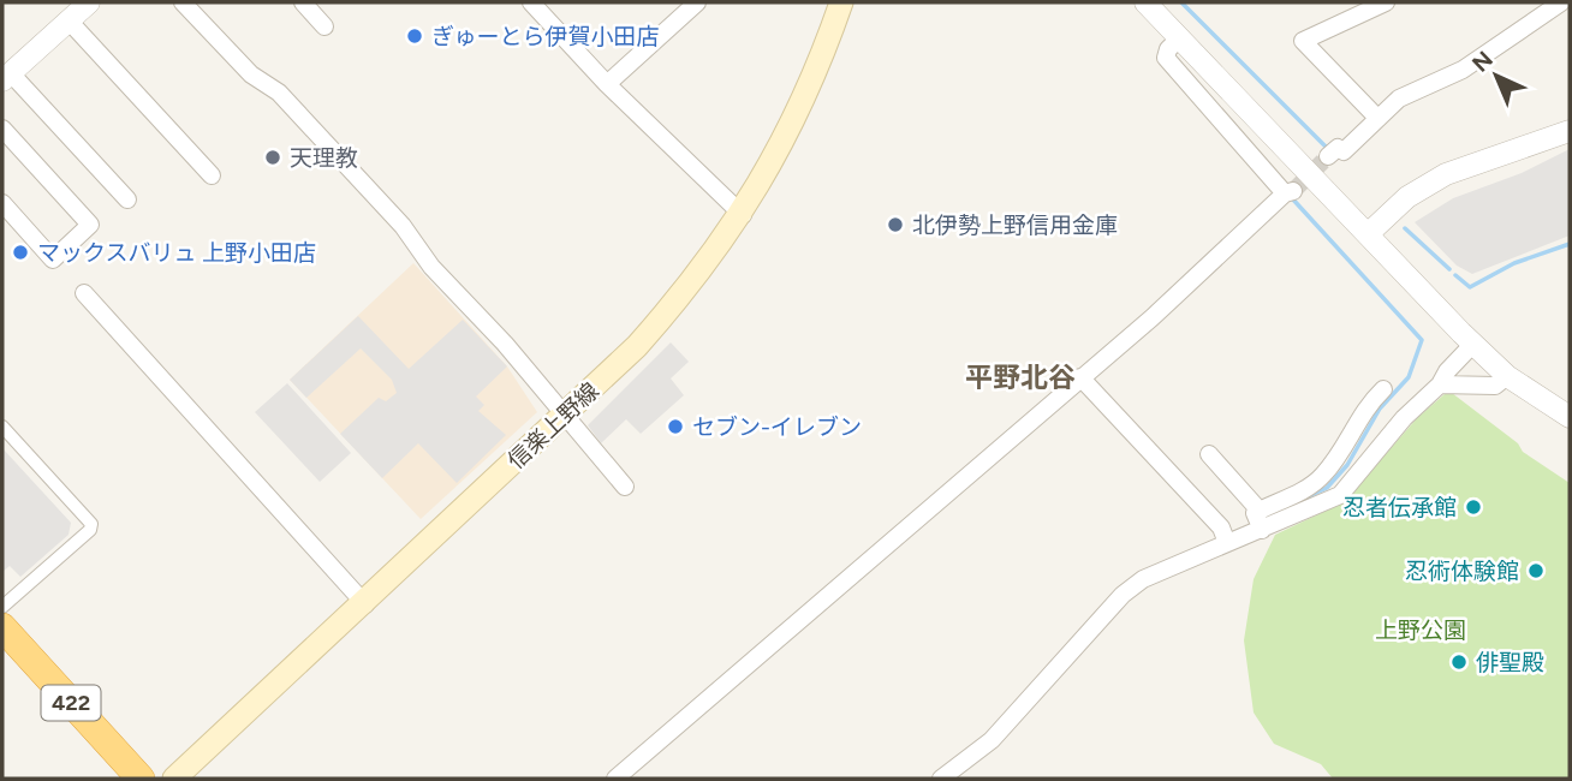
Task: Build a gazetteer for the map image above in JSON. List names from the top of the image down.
{
  "streets": {
    "highway": ["422"],
    "main road": ["信楽上野線"]
  },
  "districts": ["平野北谷"],
  "parks": ["上野公園"],
  "places": [
    "ぎゅーとら伊賀小田店",
    "天理教",
    "北伊勢上野信用金庫",
    "マックスバリュ 上野小田店",
    "セブン-イレブン",
    "忍者伝承館",
    "忍術体験館",
    "俳聖殿"
  ],
  "north": "top left"
}
